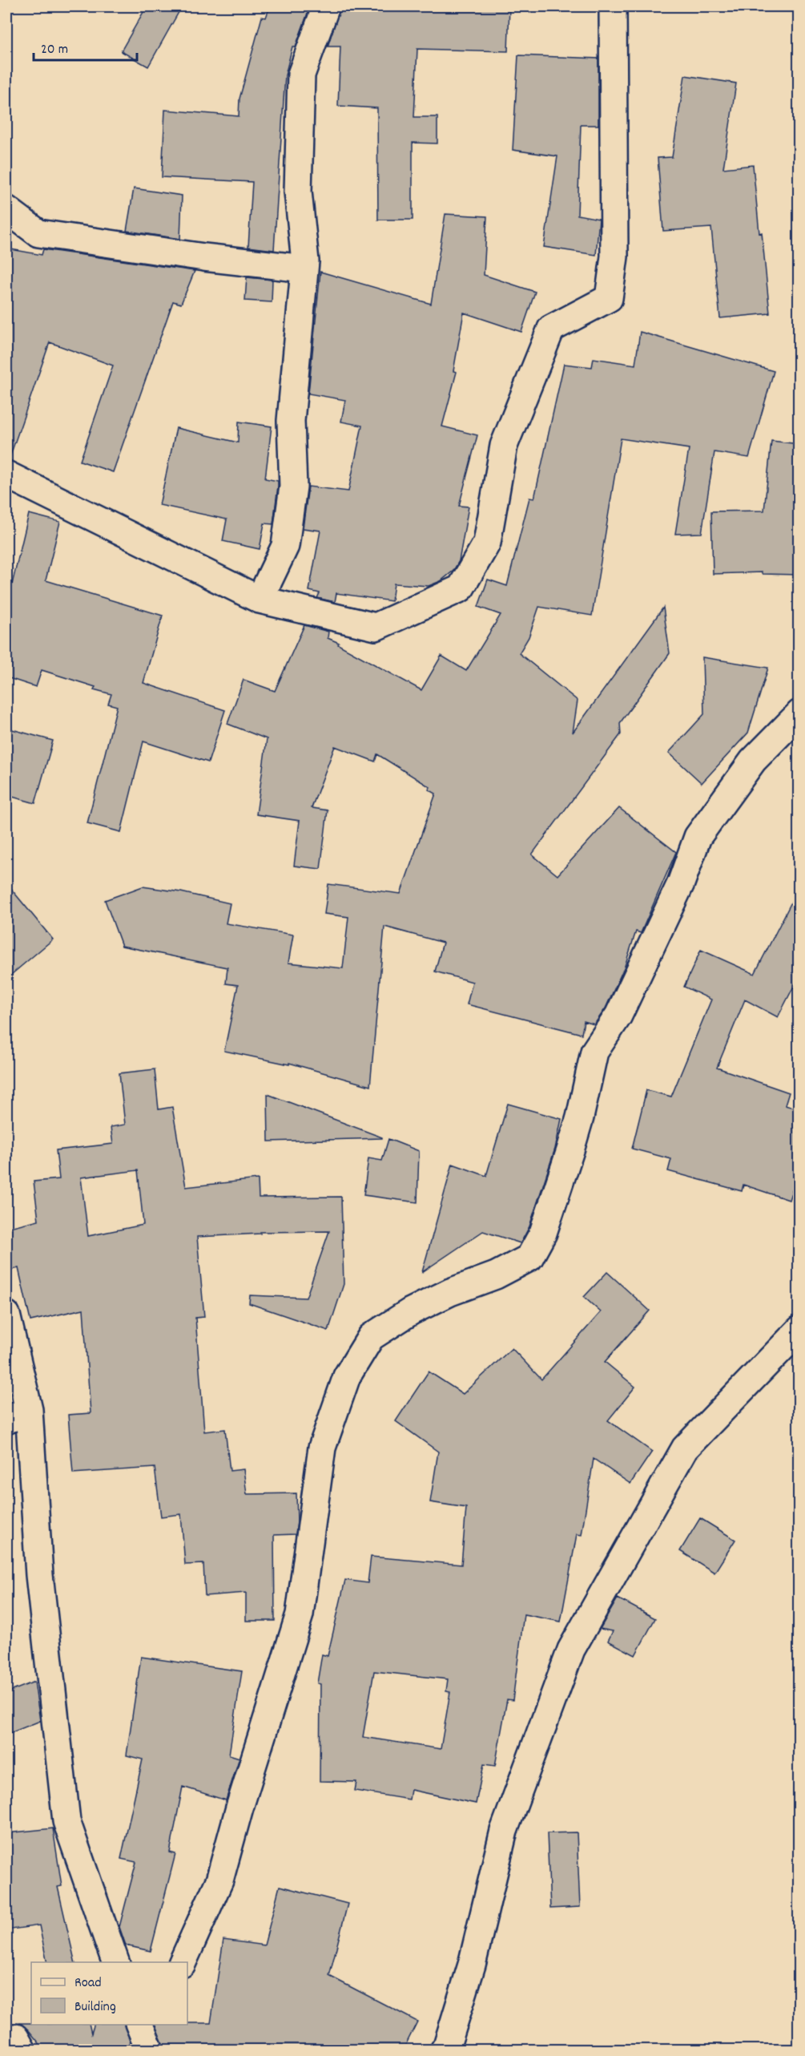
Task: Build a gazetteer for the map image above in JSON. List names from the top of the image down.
{
  "legend": ["Road", "Building"],
  "scale_bar": "20 m"
}
